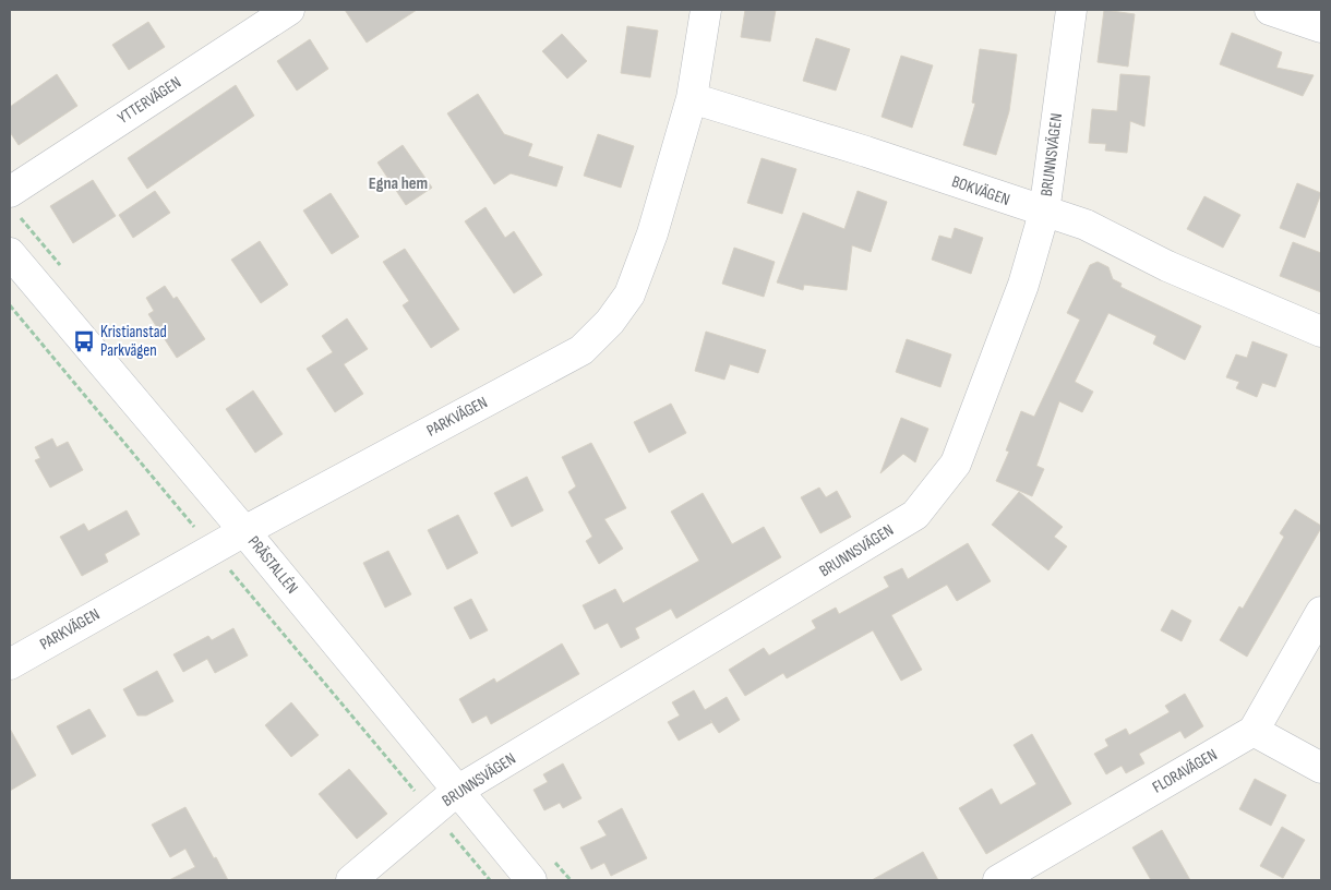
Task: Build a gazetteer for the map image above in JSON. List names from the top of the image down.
{
  "streets": {
    "street": [
      "YTTERVÄGEN",
      "BRUNNSVÄGEN",
      "BOKVÄGEN",
      "PARKVÄGEN",
      "PRÄSTALLÉN",
      "FLORAVÄGEN"
    ]
  },
  "crossings": [
    ["BRUNNSVÄGEN", "BOKVÄGEN"],
    ["BRUNNSVÄGEN", "PRÄSTALLÉN"],
    ["BOKVÄGEN", "PARKVÄGEN"],
    ["PARKVÄGEN", "PRÄSTALLÉN"]
  ],
  "districts": ["Egna hem"],
  "places": {
    "bus stop": ["Kristianstad Parkvägen"]
  }
}
